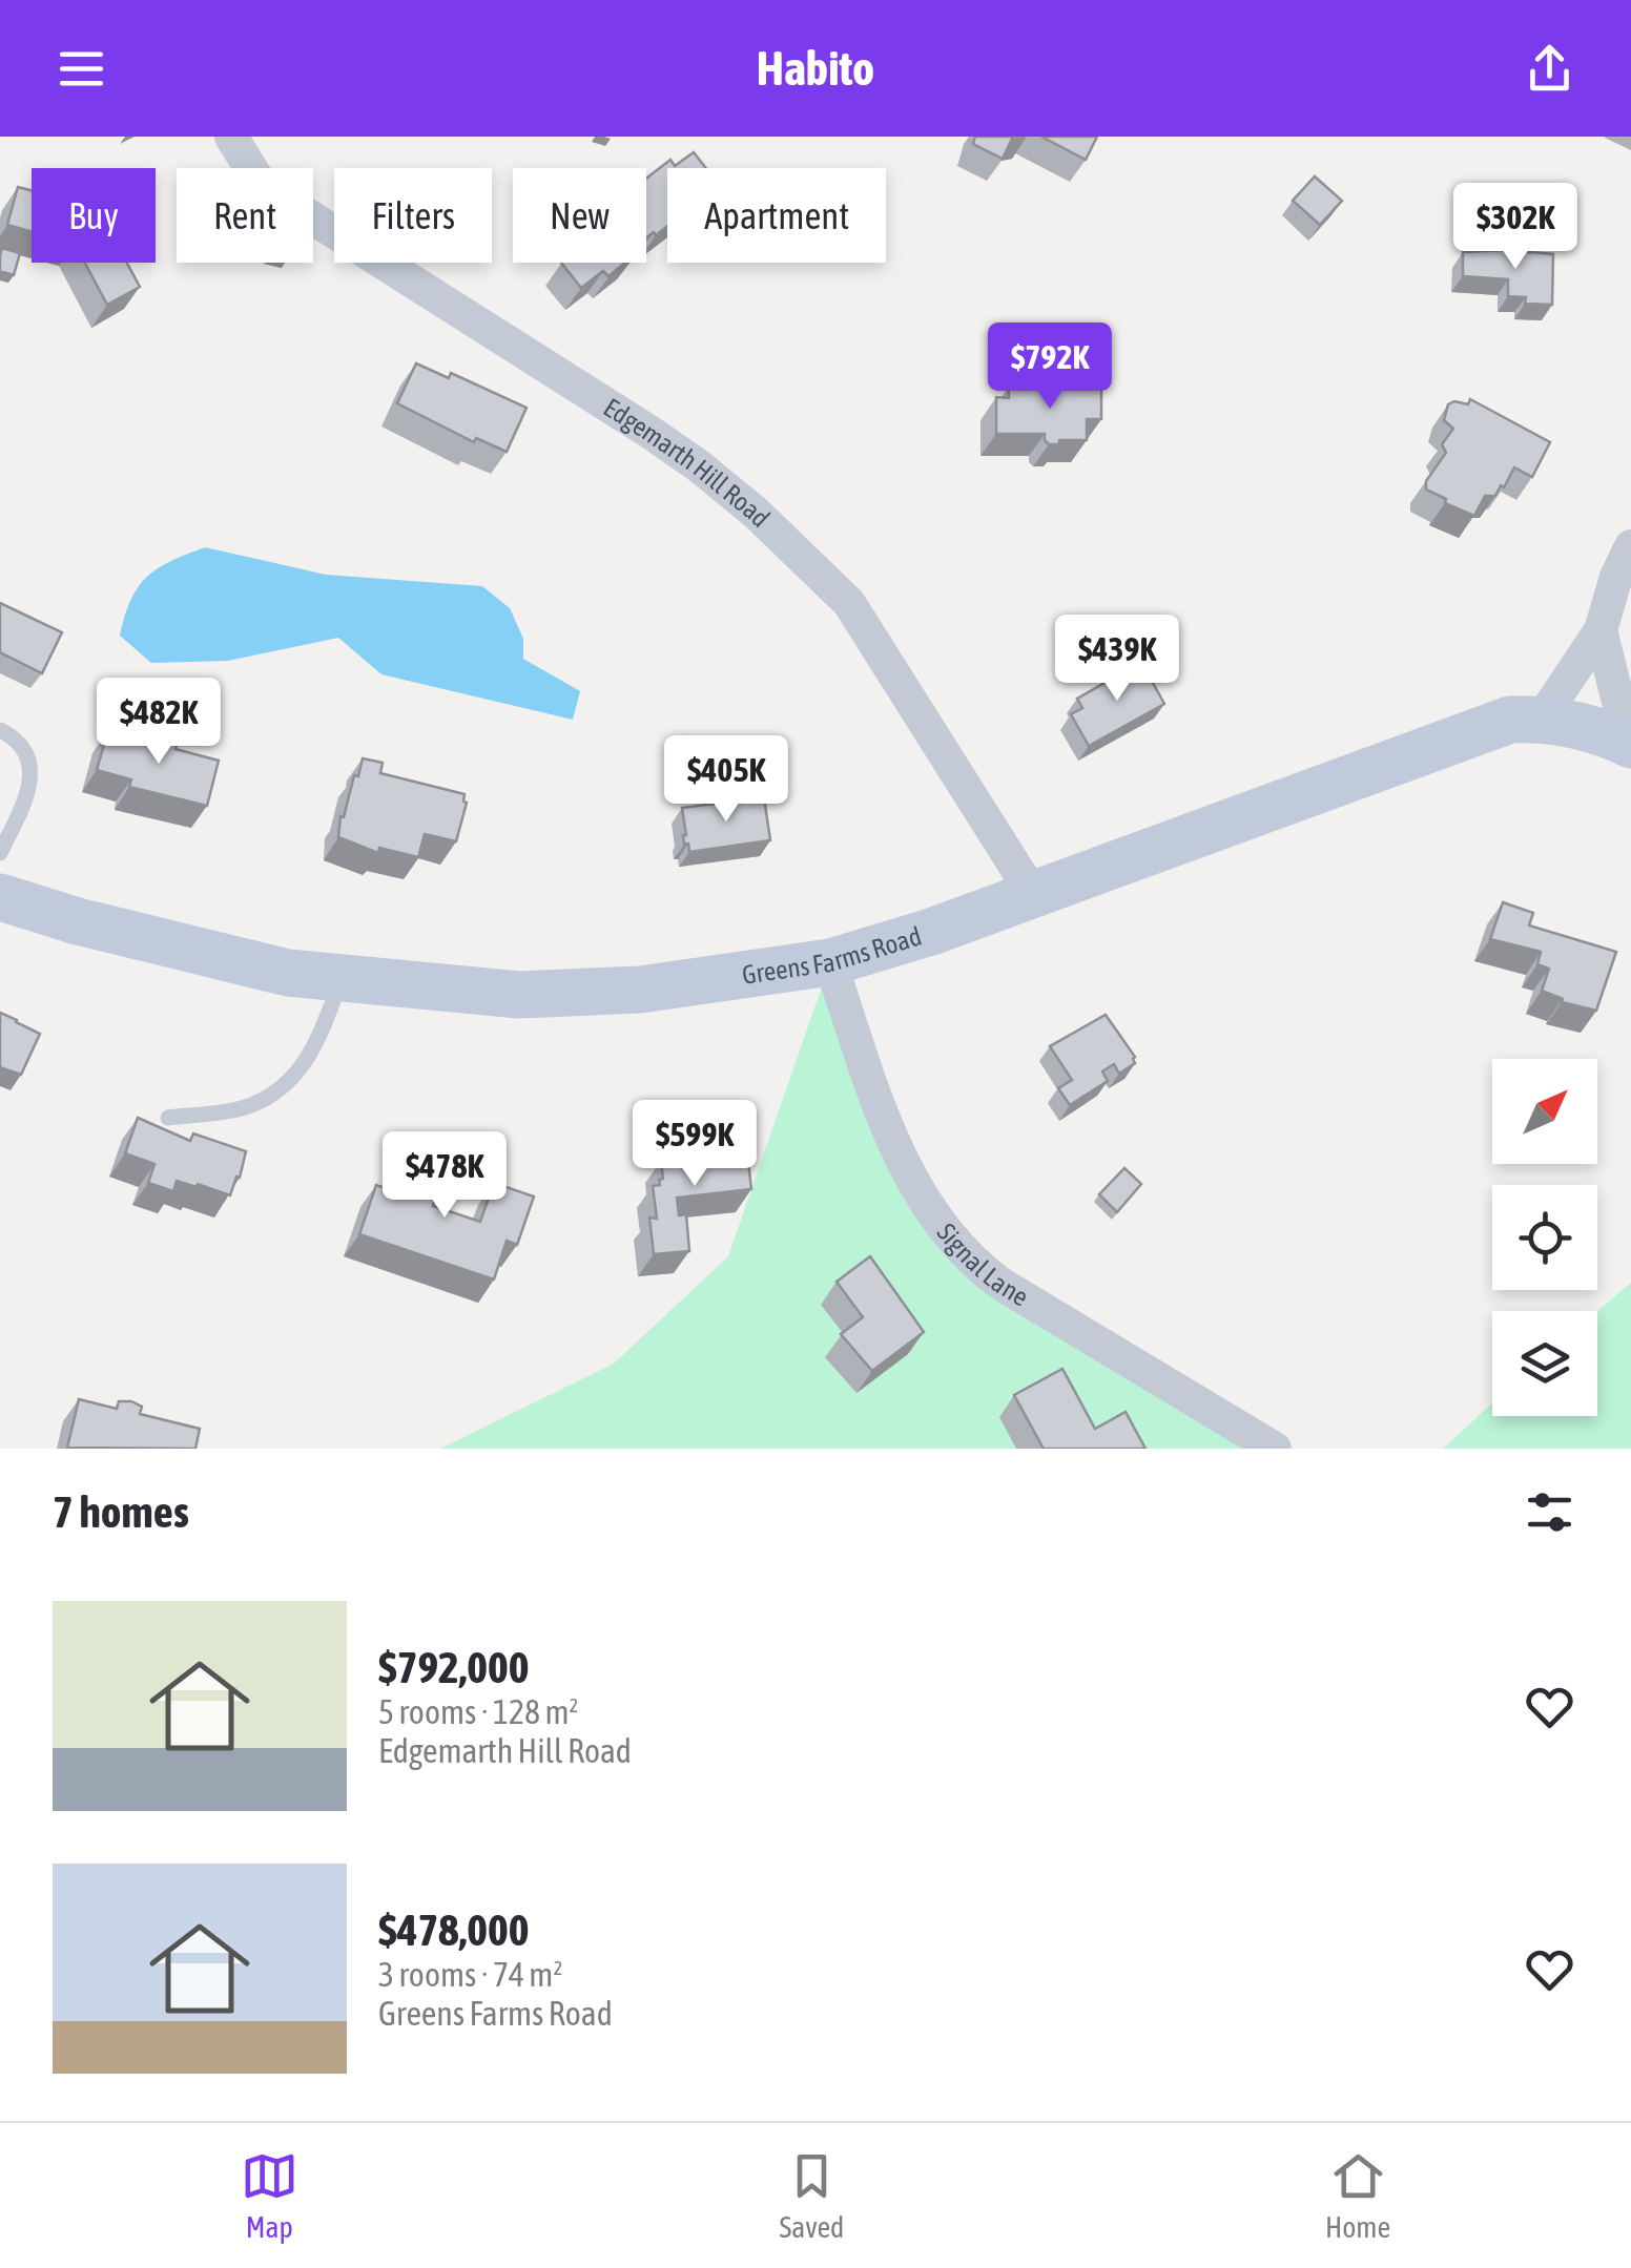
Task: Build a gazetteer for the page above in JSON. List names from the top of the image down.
{
  "streets": {
    "main road": ["Greens Farms Road"],
    "street": ["Edgemarth Hill Road", "Signal Lane"]
  },
  "crossings": [
    ["Edgemarth Hill Road", "Greens Farms Road"],
    ["Greens Farms Road", "Signal Lane"]
  ],
  "north": "top right",
  "page": {
    "header": "Habito",
    "chip": [
      "Buy",
      "Rent",
      "Filters",
      "New",
      "Apartment"
    ],
    "price": [
      "$302K",
      "$792K",
      "$439K",
      "$482K",
      "$405K",
      "$599K",
      "$478K"
    ],
    "heading": "7 homes",
    "list": [
      {
        "name": "$792,000",
        "note": "5 rooms · 128 m² · Edgemarth Hill Road"
      },
      {
        "name": "$478,000",
        "note": "3 rooms · 74 m² · Greens Farms Road"
      }
    ],
    "tabs": ["Map", "Saved", "Home"]
  }
}
